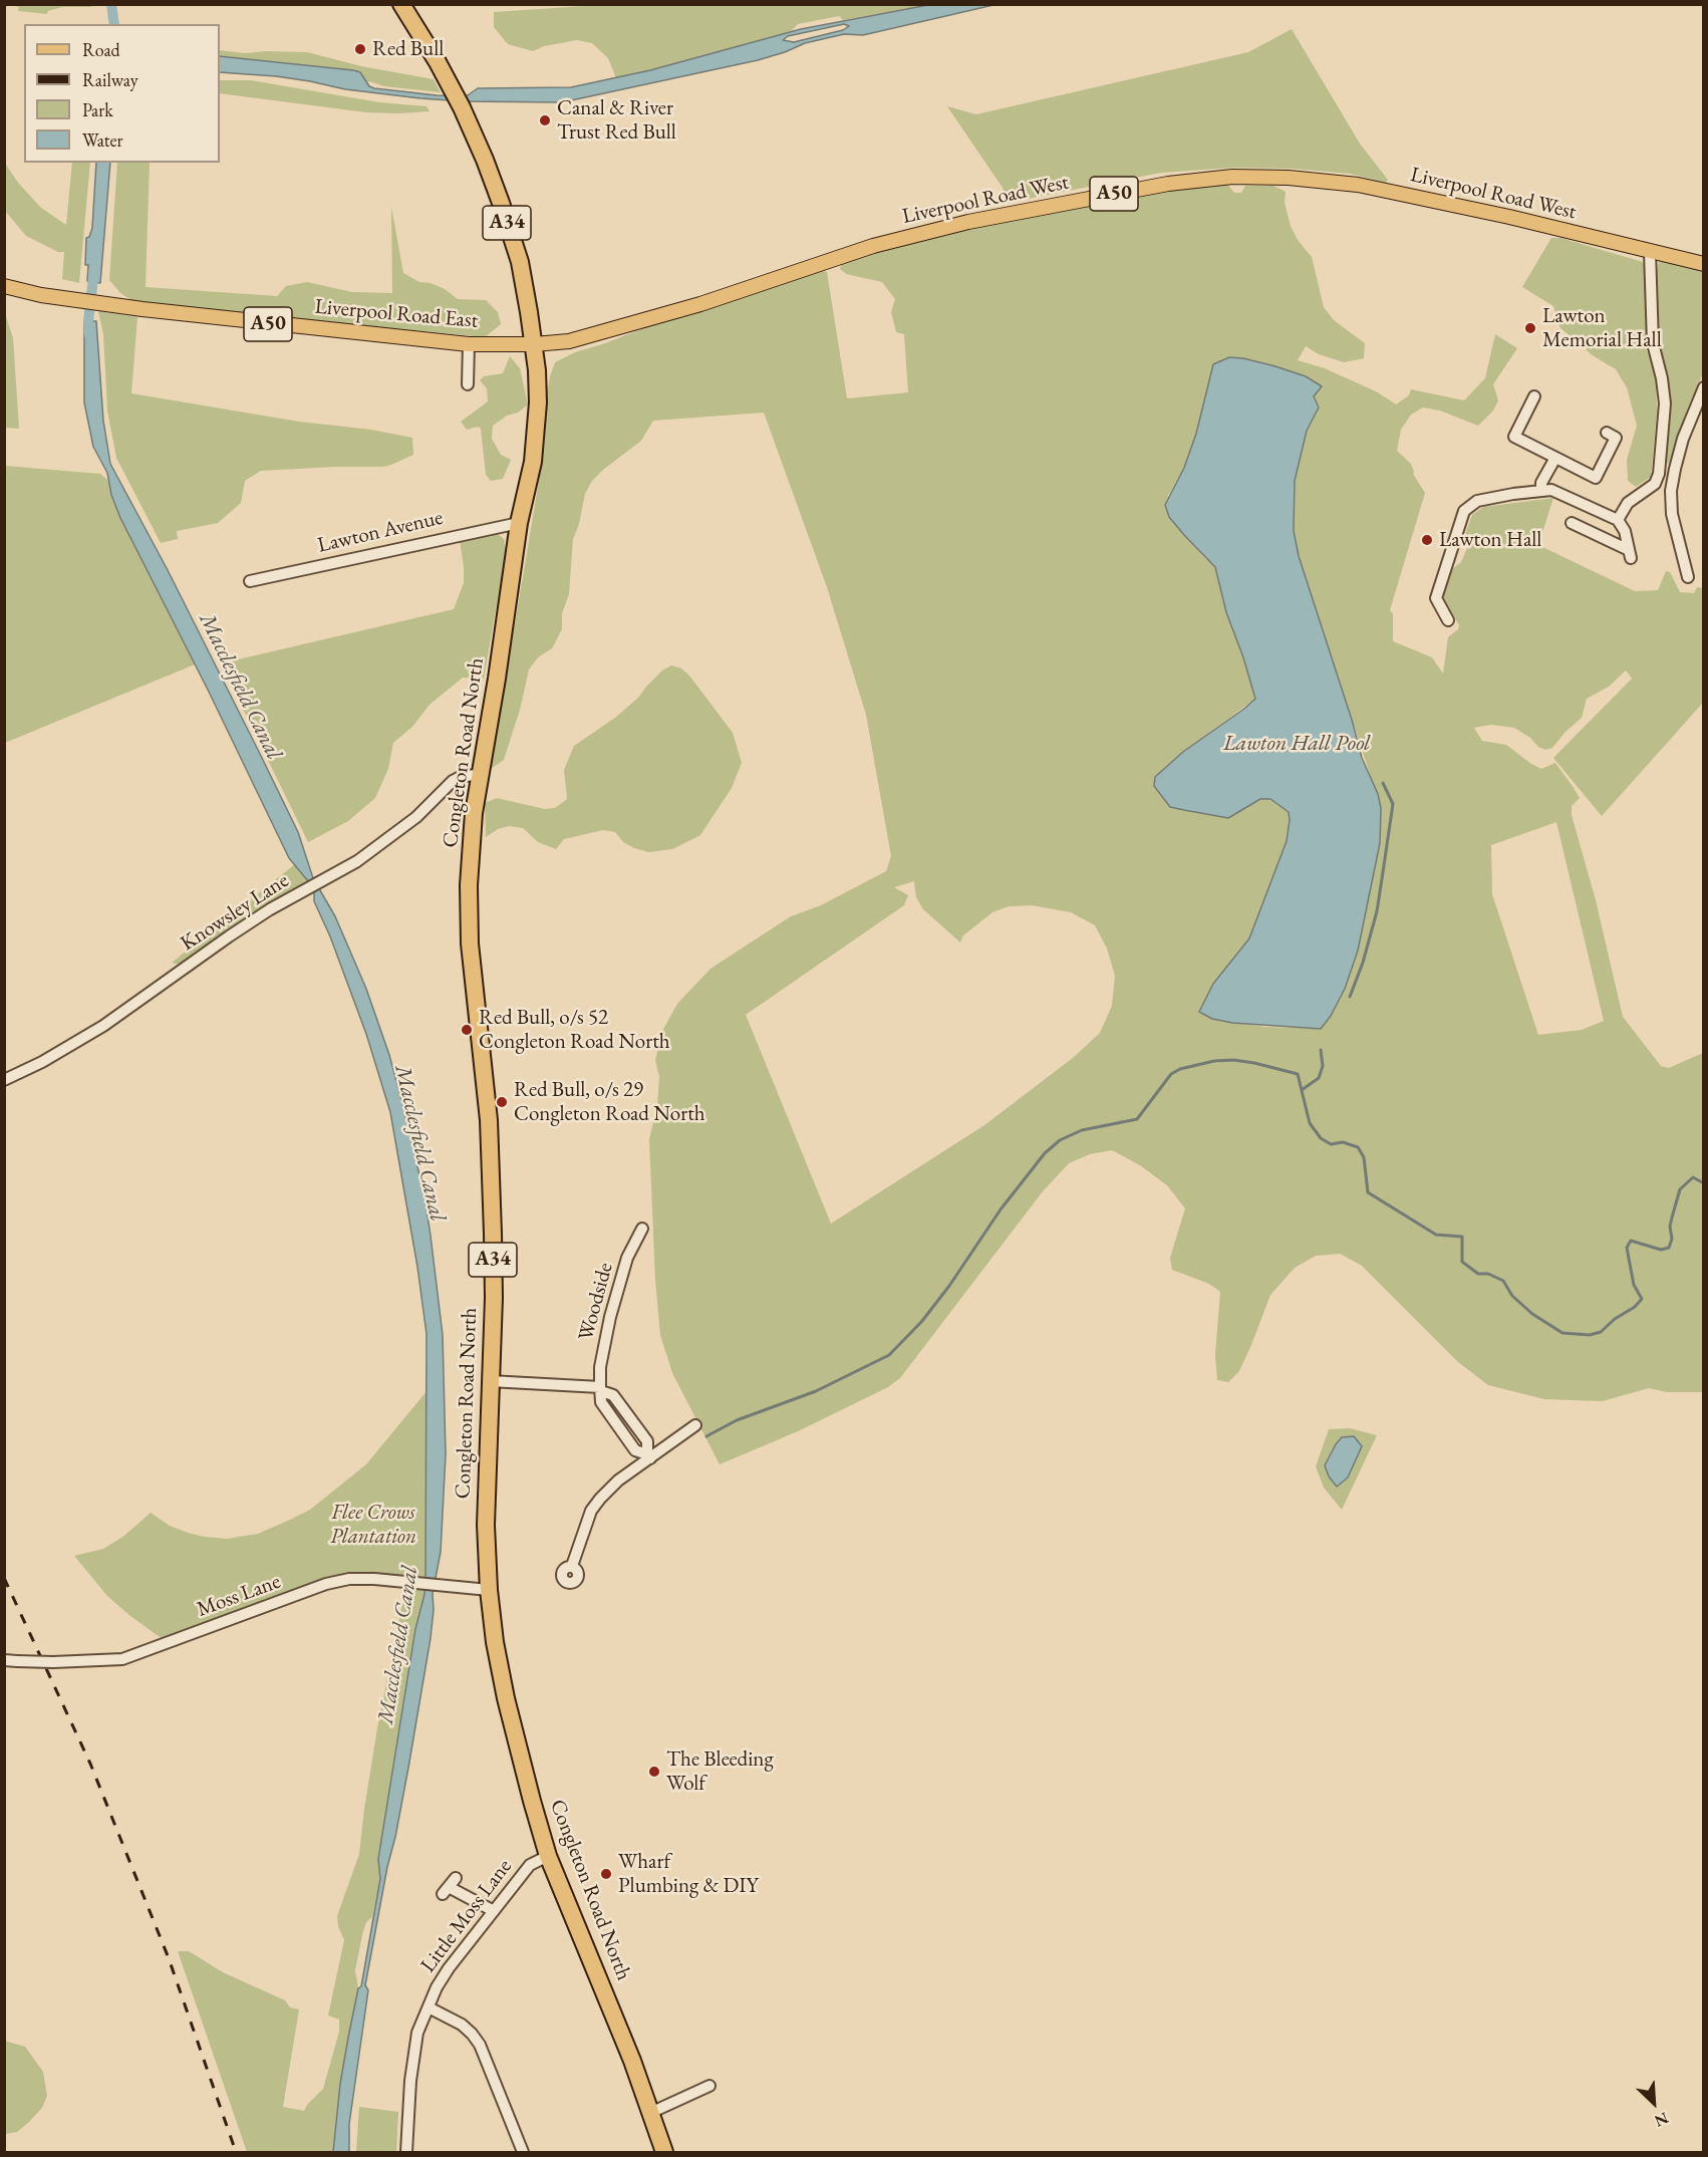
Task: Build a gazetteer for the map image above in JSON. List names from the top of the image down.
{
  "streets": {
    "highway": ["A34", "Congleton Road North"],
    "main road": ["A50", "Liverpool Road West", "Liverpool Road East"],
    "street": [
      "Lawton Avenue",
      "Knowsley Lane",
      "Woodside",
      "Moss Lane",
      "Little Moss Lane"
    ]
  },
  "crossings": [
    ["Liverpool Road West", "A34"],
    ["Liverpool Road West", "Liverpool Road East"],
    ["Liverpool Road West", "Congleton Road North"],
    ["A34", "Liverpool Road East"],
    ["A34", "Congleton Road North"],
    ["Liverpool Road East", "Congleton Road North"],
    ["Lawton Avenue", "Congleton Road North"],
    ["Congleton Road North", "Knowsley Lane"],
    ["Congleton Road North", "Moss Lane"],
    ["Congleton Road North", "Little Moss Lane"]
  ],
  "water": ["Macclesfield Canal", "Lawton Hall Pool"],
  "parks": ["Flee Crows Plantation"],
  "places": [
    "Red Bull",
    "Canal & River Trust Red Bull",
    "Lawton Memorial Hall",
    "Lawton Hall",
    "Red Bull, o/s 52 Congleton Road North",
    "Red Bull, o/s 29 Congleton Road North",
    "The Bleeding Wolf",
    "Wharf Plumbing & DIY"
  ],
  "legend": [
    "Road",
    "Railway",
    "Park",
    "Water"
  ],
  "north": "bottom right"
}
